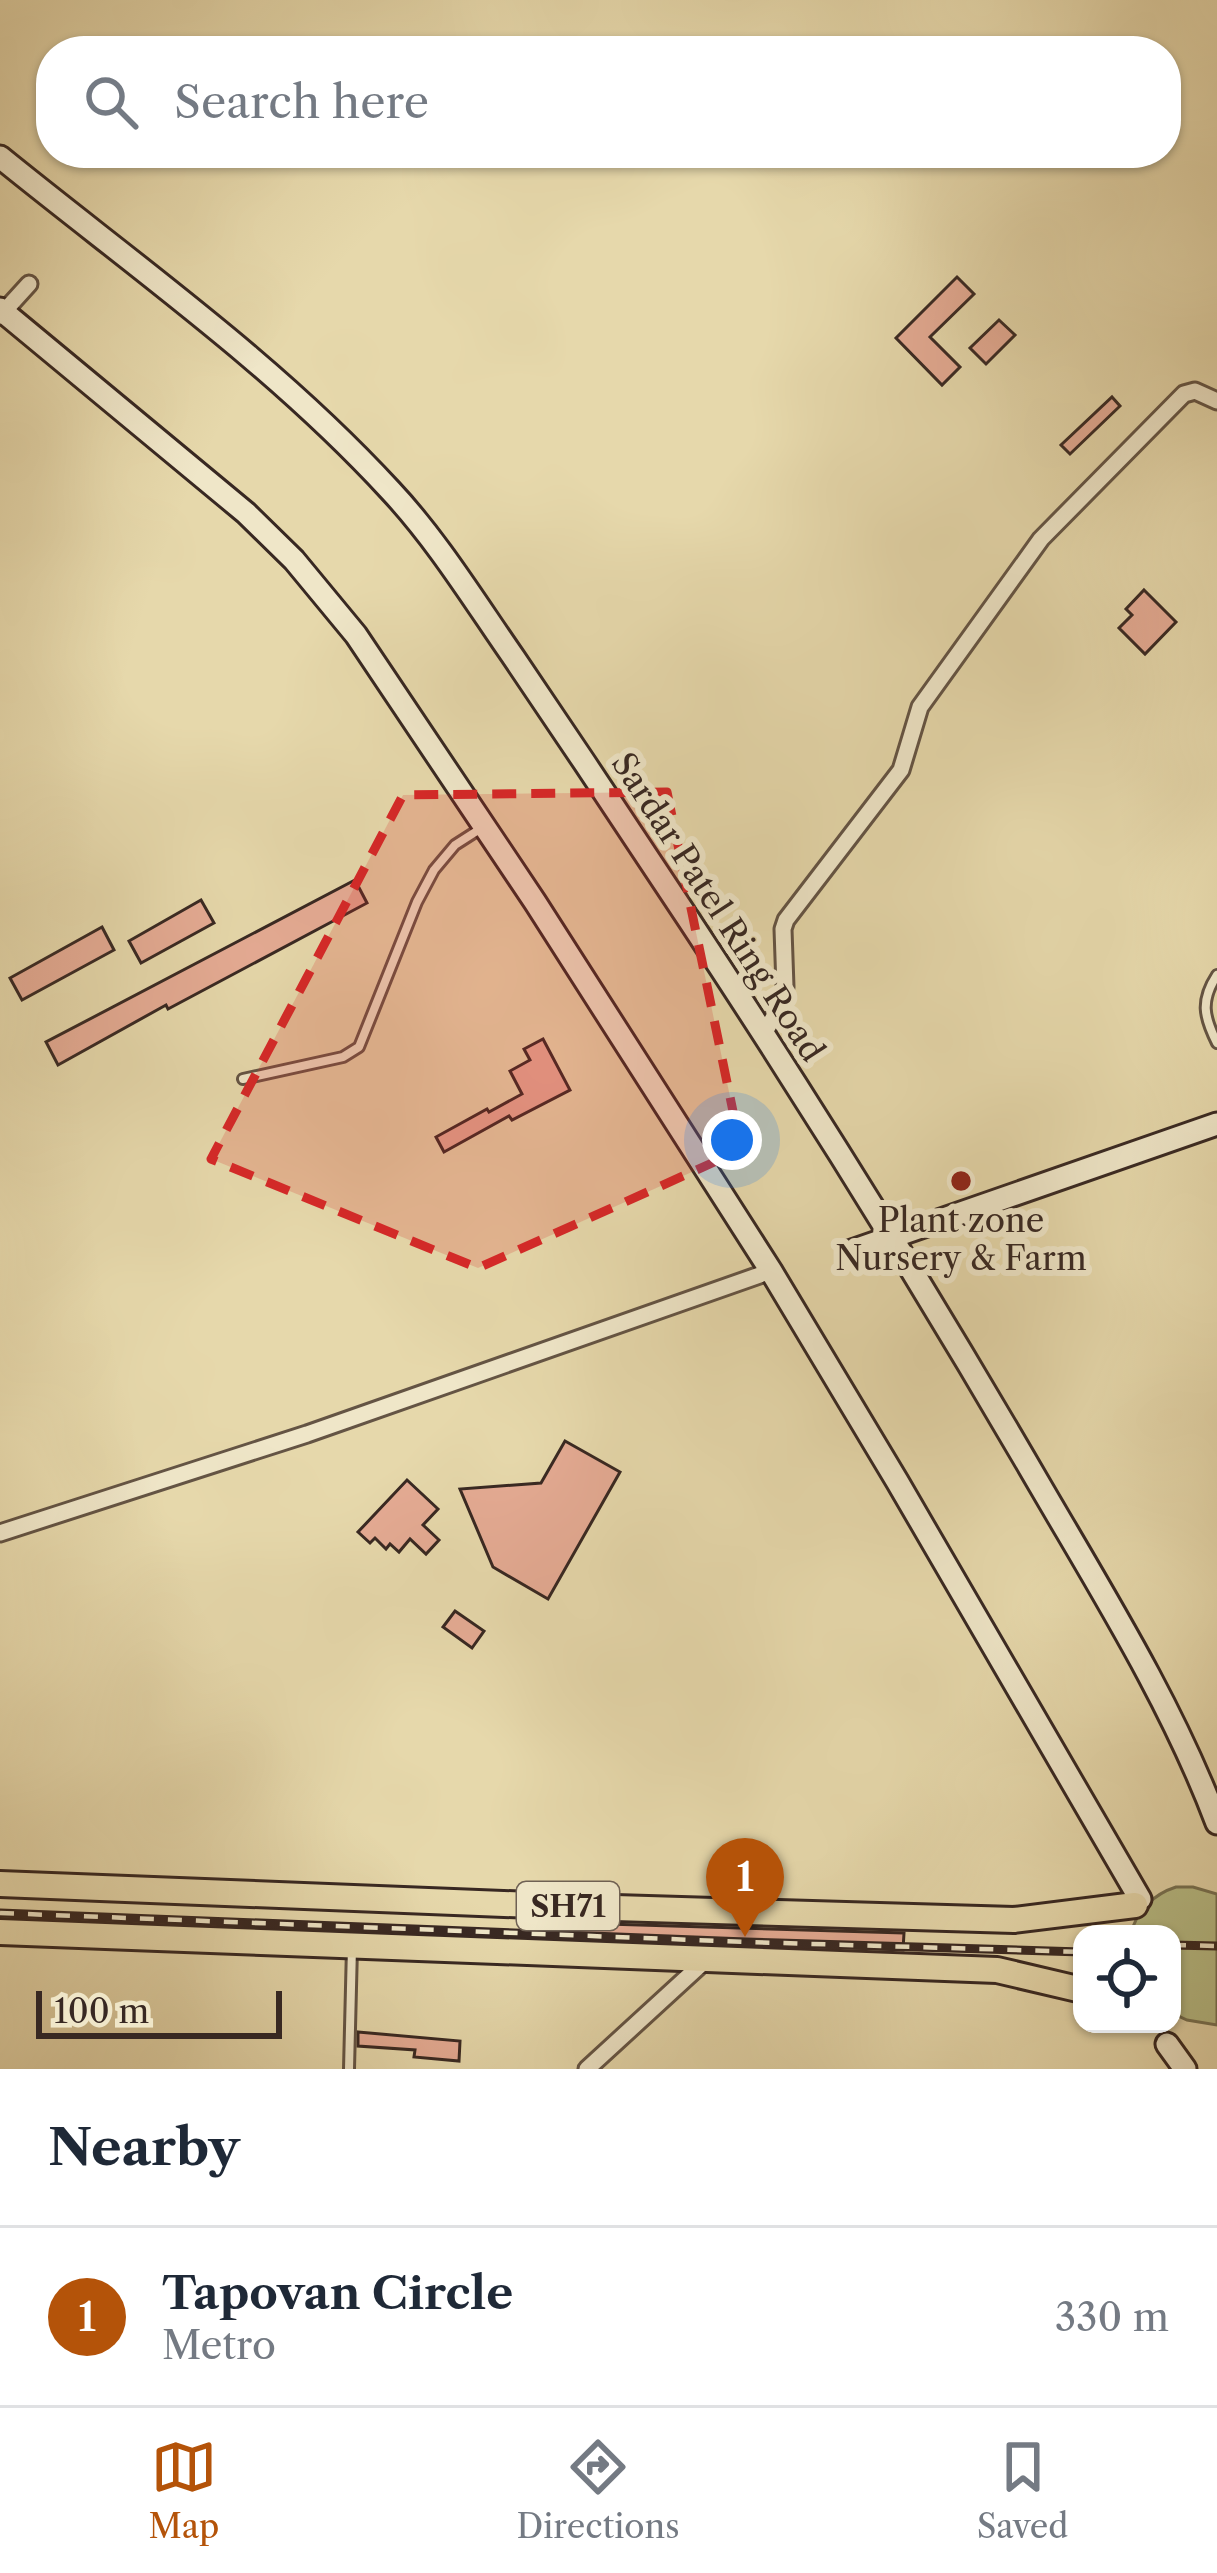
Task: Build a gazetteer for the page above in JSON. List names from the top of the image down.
{
  "streets": {
    "main road": ["SH71"],
    "street": ["Sardar Patel Ring Road"]
  },
  "places": ["Plant zone Nursery & Farm"],
  "scale_bar": "100 m",
  "page": {
    "search": "Search here",
    "pins": "1",
    "scale": "100 m",
    "heading": "Nearby",
    "list": [
      {
        "mark": "1",
        "name": "Tapovan Circle",
        "note": "Metro",
        "value": "330 m"
      }
    ],
    "nav": ["Map", "Directions", "Saved"]
  }
}
